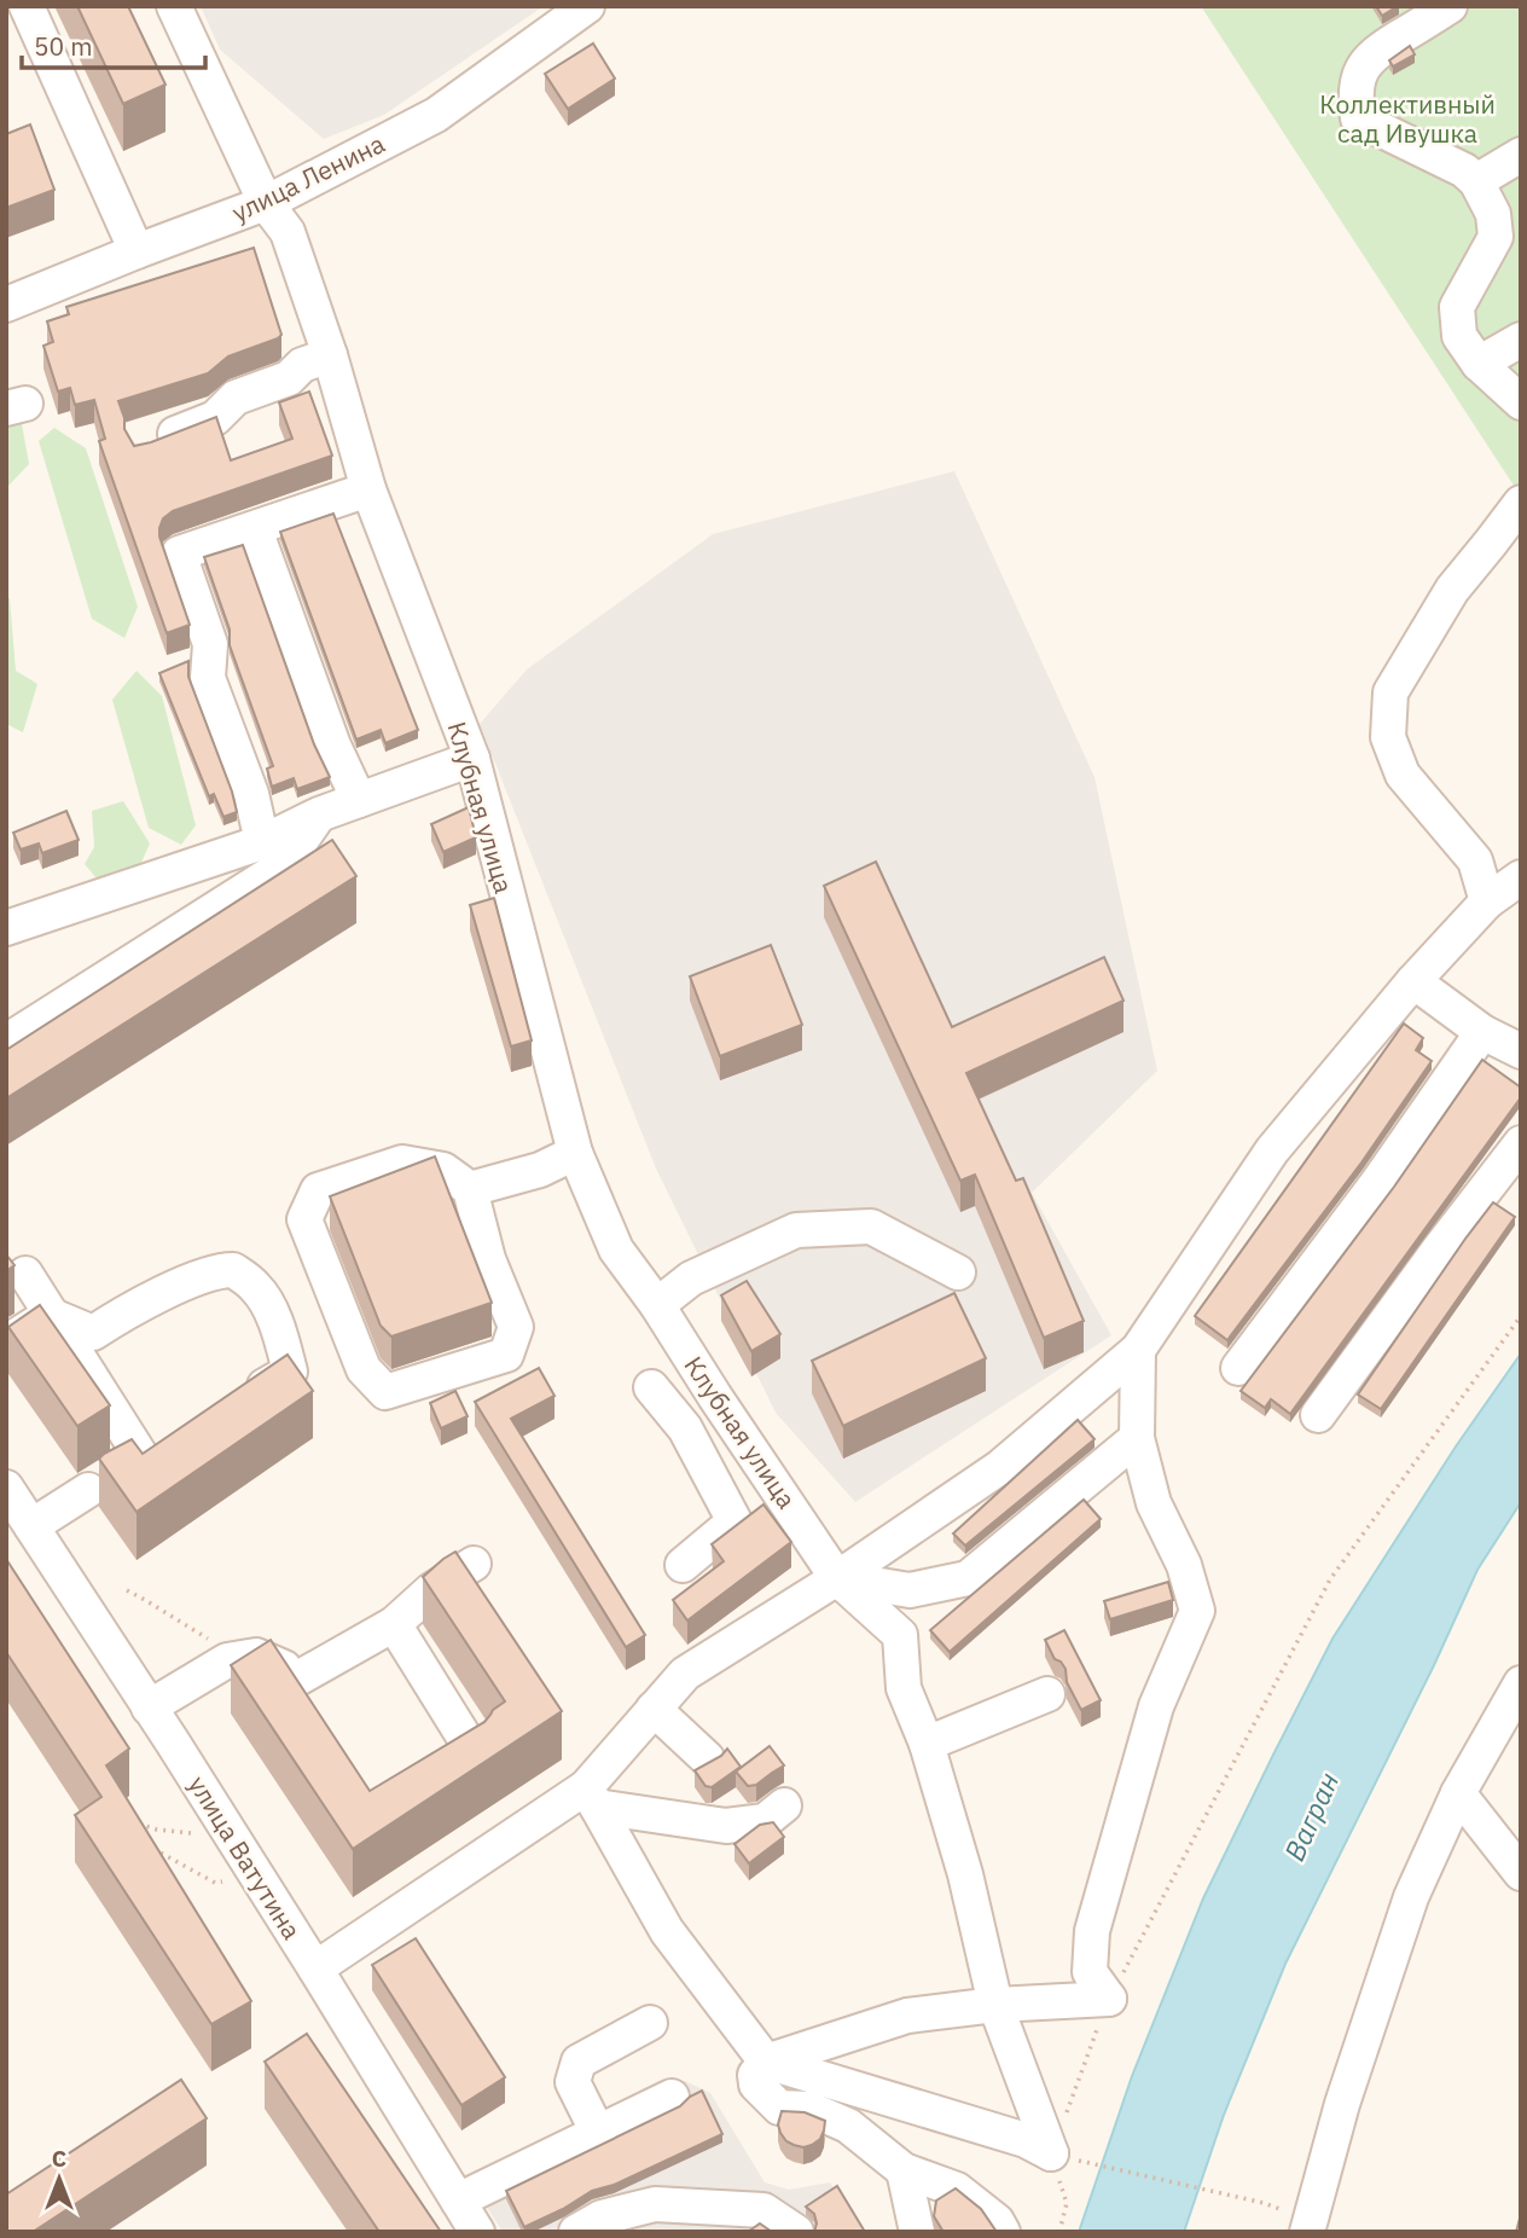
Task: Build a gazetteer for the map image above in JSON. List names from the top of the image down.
{
  "streets": {
    "street": ["улица Ленина", "Клубная улица", "улица Ватутина"]
  },
  "crossings": [
    ["улица Ленина", "Клубная улица"]
  ],
  "water": ["Вагран"],
  "parks": ["Коллективный сад Ивушка"],
  "scale_bar": "50 m",
  "north": "top"
}
